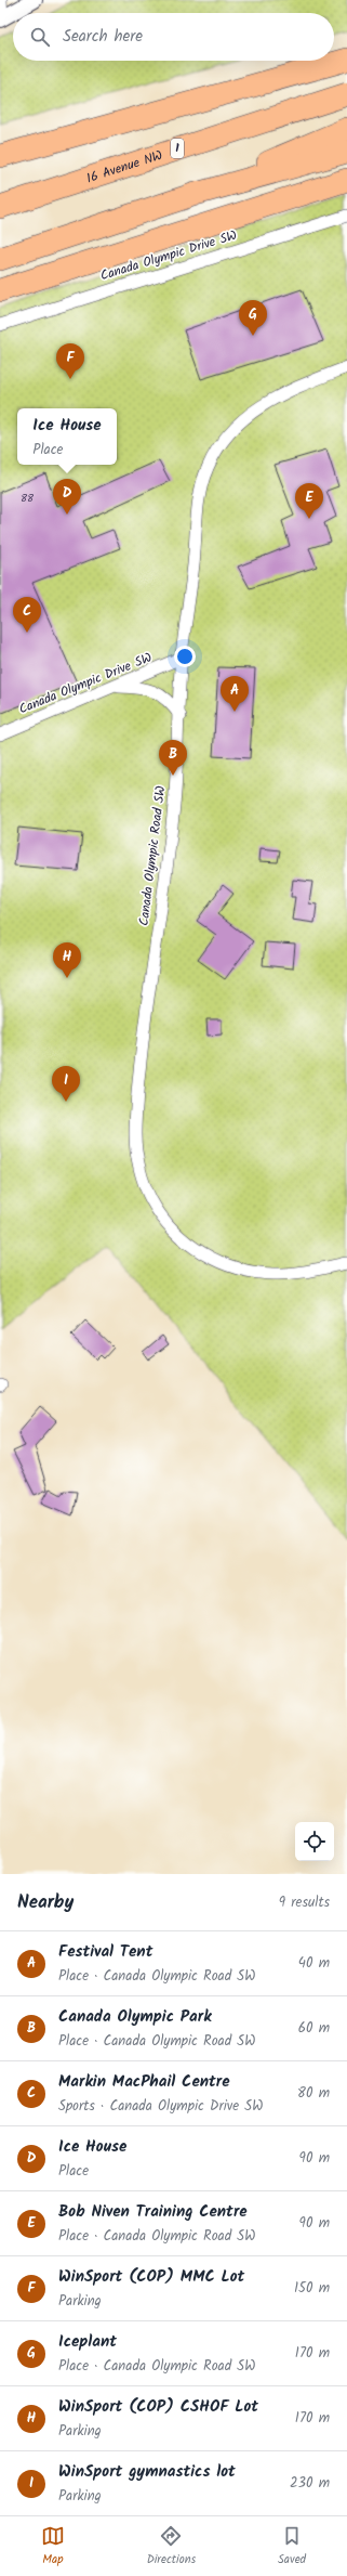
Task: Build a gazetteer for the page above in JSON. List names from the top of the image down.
{
  "streets": {
    "highway": ["1", "16 Avenue NW"],
    "street": ["Canada Olympic Drive SW", "Canada Olympic Road SW"]
  },
  "crossings": [
    ["Canada Olympic Drive SW", "Canada Olympic Road SW"]
  ],
  "house_numbers": ["88"],
  "page": {
    "search": "Search here",
    "pins": [
      "G",
      "F",
      "D",
      "E",
      "C",
      "A",
      "B",
      "H",
      "I"
    ],
    "popup": ["Ice House", "Place"],
    "heading": ["Nearby", "9 results"],
    "list": [
      {
        "mark": "A",
        "name": "Festival Tent",
        "note": "Place · Canada Olympic Road SW",
        "value": "40 m"
      },
      {
        "mark": "B",
        "name": "Canada Olympic Park",
        "note": "Place · Canada Olympic Road SW",
        "value": "60 m"
      },
      {
        "mark": "C",
        "name": "Markin MacPhail Centre",
        "note": "Sports · Canada Olympic Drive SW",
        "value": "80 m"
      },
      {
        "mark": "D",
        "name": "Ice House",
        "note": "Place",
        "value": "90 m"
      },
      {
        "mark": "E",
        "name": "Bob Niven Training Centre",
        "note": "Place · Canada Olympic Road SW",
        "value": "90 m"
      },
      {
        "mark": "F",
        "name": "WinSport (COP) MMC Lot",
        "note": "Parking",
        "value": "150 m"
      },
      {
        "mark": "G",
        "name": "Iceplant",
        "note": "Place · Canada Olympic Road SW",
        "value": "170 m"
      },
      {
        "mark": "H",
        "name": "WinSport (COP) CSHOF Lot",
        "note": "Parking",
        "value": "170 m"
      },
      {
        "mark": "I",
        "name": "WinSport gymnastics lot",
        "note": "Parking",
        "value": "230 m"
      }
    ],
    "nav": ["Map", "Directions", "Saved"]
  }
}
